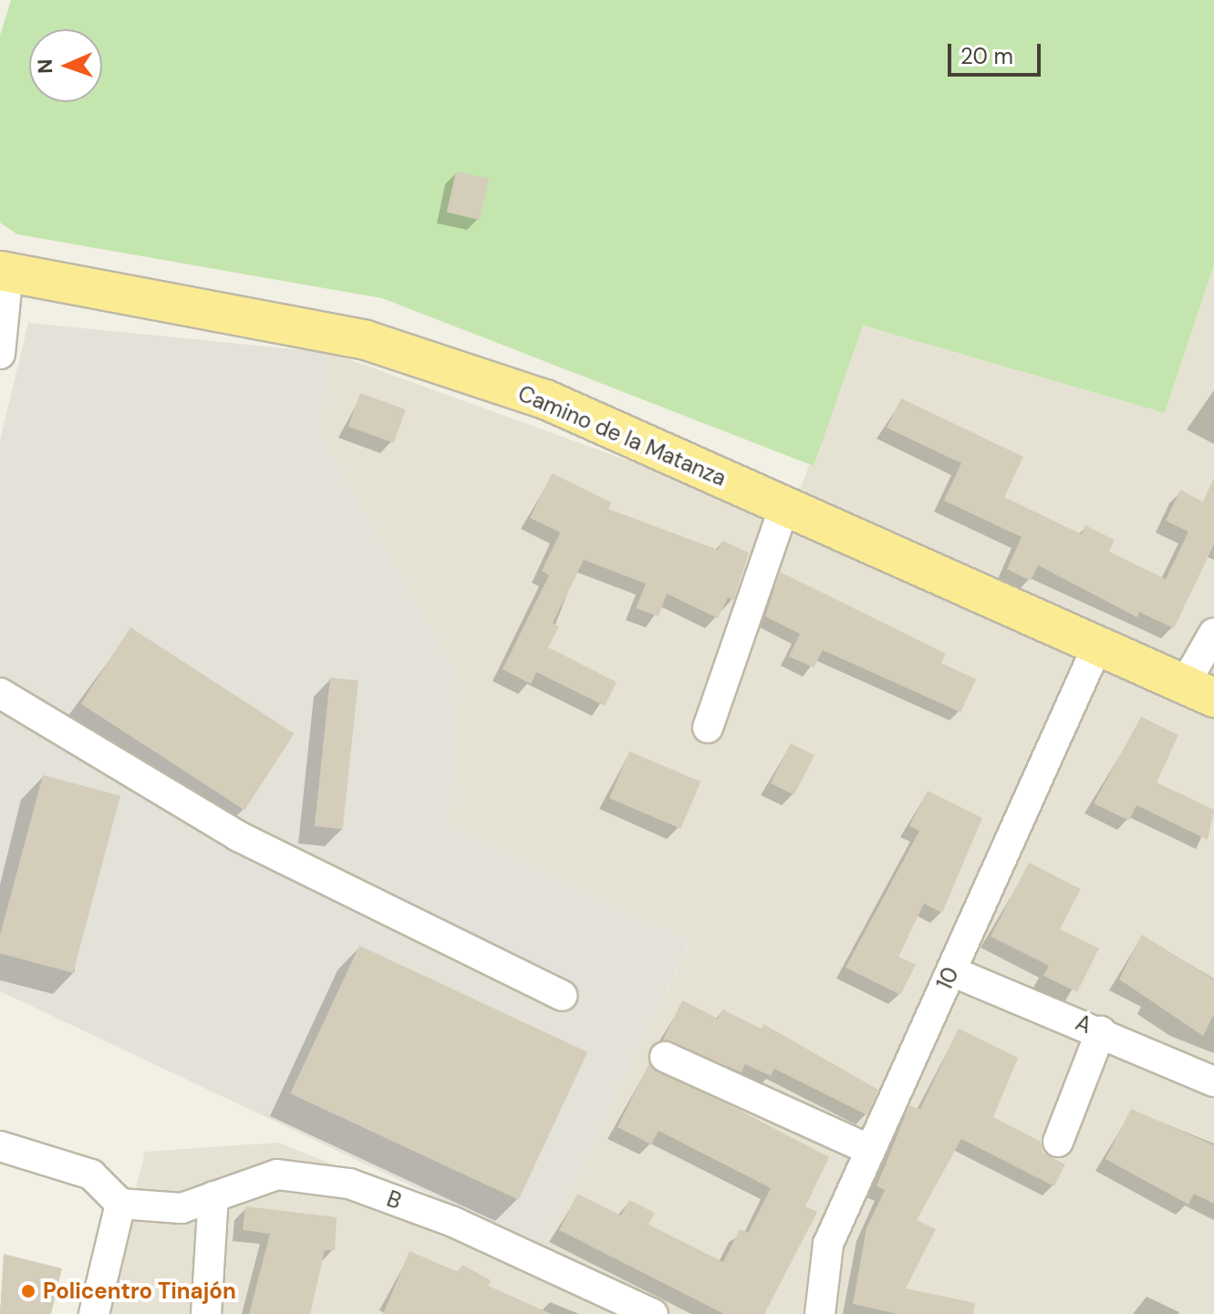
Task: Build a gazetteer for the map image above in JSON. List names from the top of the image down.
{
  "streets": {
    "main road": ["Camino de la Matanza"],
    "street": ["10", "A", "B"]
  },
  "crossings": [
    ["Camino de la Matanza", "10"],
    ["10", "A"]
  ],
  "places": ["Policentro Tinajón"],
  "scale_bar": "20 m",
  "north": "left"
}
